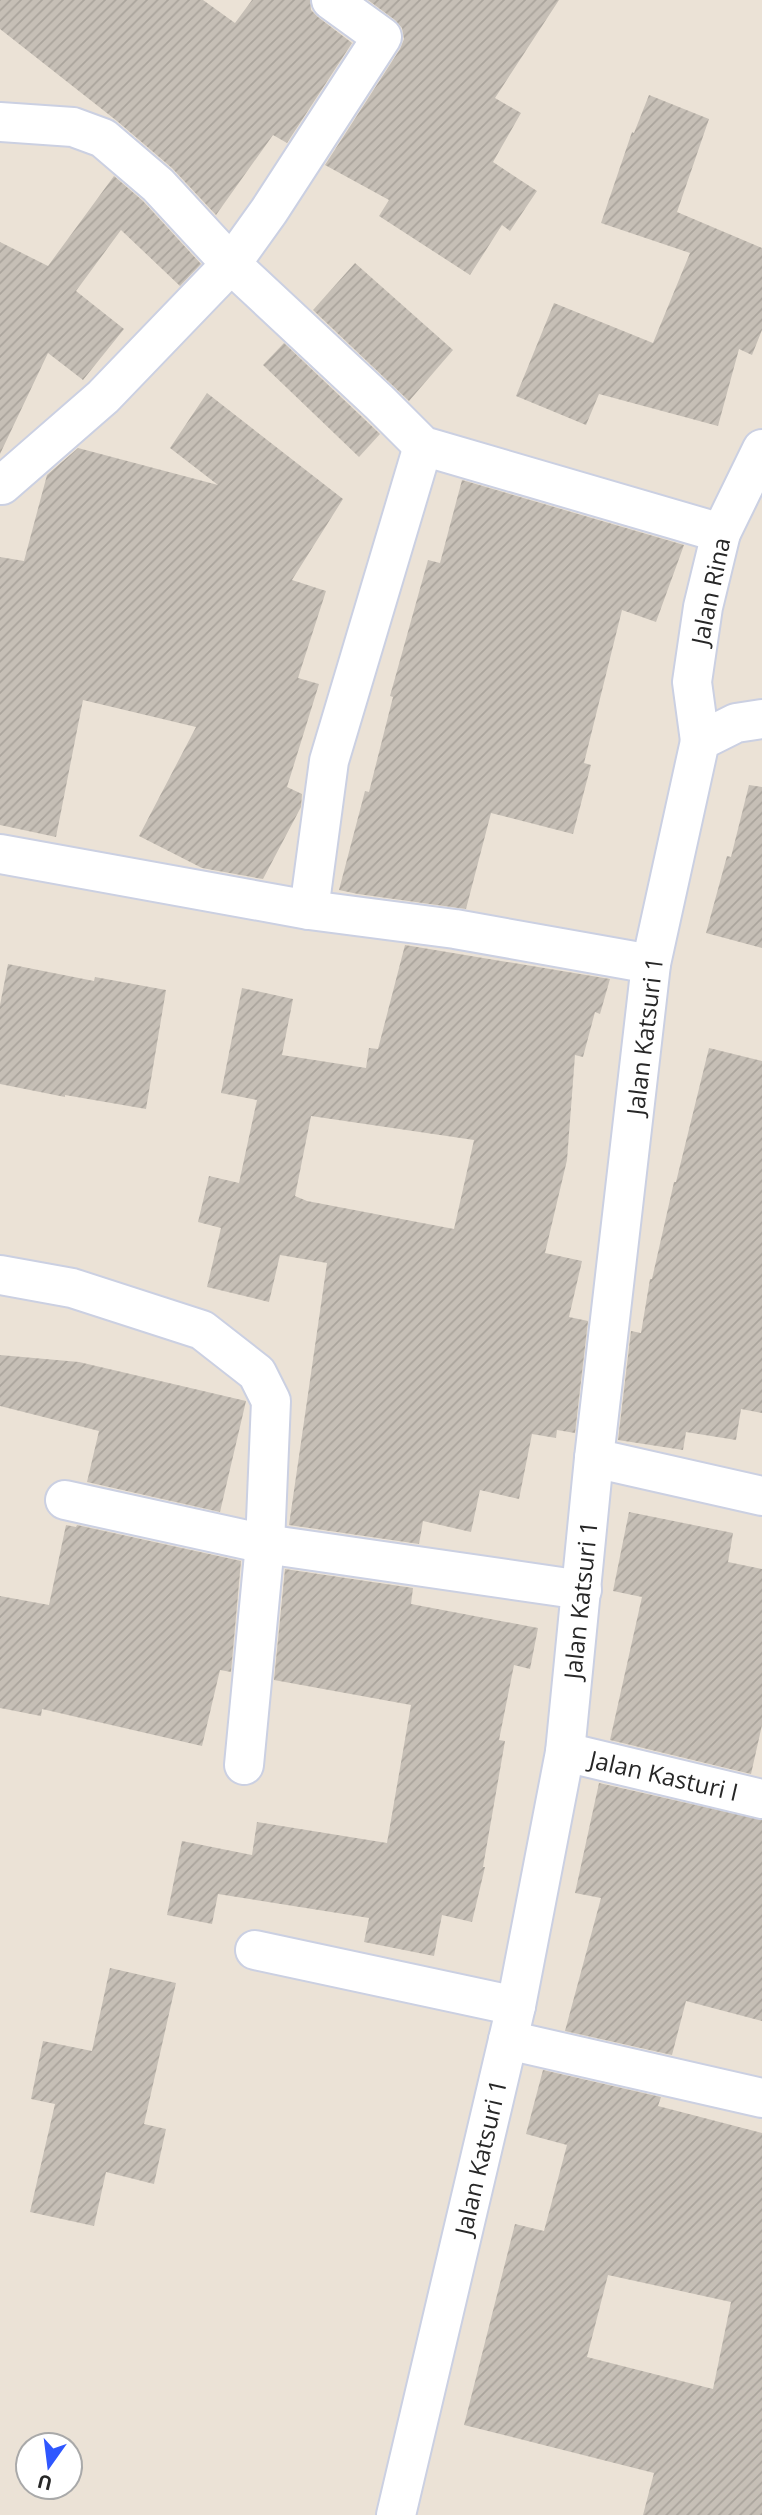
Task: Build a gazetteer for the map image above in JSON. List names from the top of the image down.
{
  "streets": {
    "street": ["Jalan Rina", "Jalan Katsuri 1", "Jalan Kasturi I"]
  },
  "crossings": [
    ["Jalan Rina", "Jalan Katsuri 1"],
    ["Jalan Katsuri 1", "Jalan Kasturi I"]
  ],
  "north": "bottom"
}
